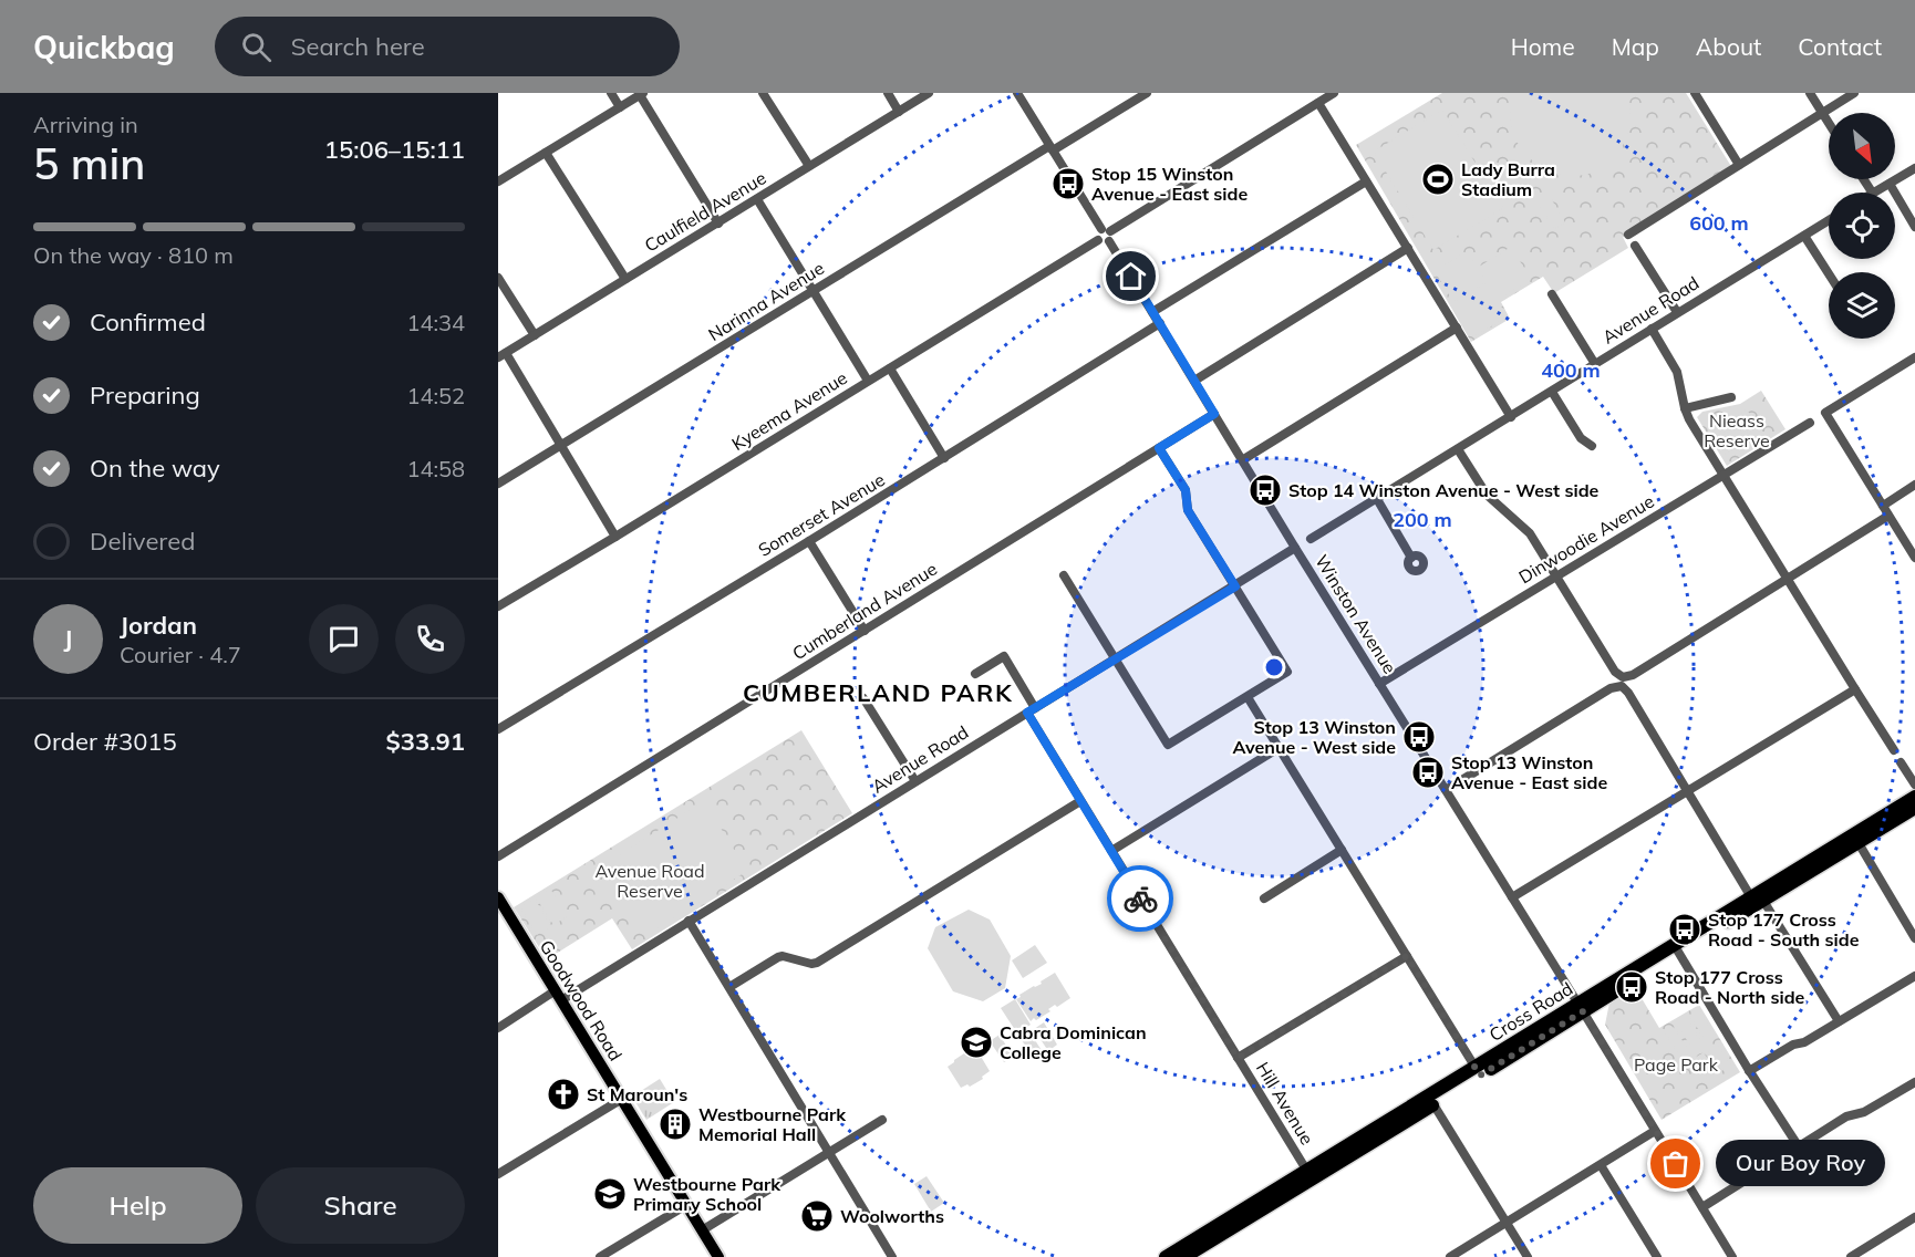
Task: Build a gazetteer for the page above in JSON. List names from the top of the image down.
{
  "streets": {
    "highway": ["Cross Road"],
    "main road": ["Goodwood Road"],
    "street": [
      "Caulfield Avenue",
      "Narinna Avenue",
      "Avenue Road",
      "Kyeema Avenue",
      "Somerset Avenue",
      "Dinwoodie Avenue",
      "Cumberland Avenue",
      "Winston Avenue",
      "Hill Avenue"
    ]
  },
  "crossings": [
    ["Narinna Avenue", "Winston Avenue"],
    ["Avenue Road", "Winston Avenue"],
    ["Avenue Road", "Goodwood Road"],
    ["Avenue Road", "Hill Avenue"],
    ["Kyeema Avenue", "Winston Avenue"],
    ["Somerset Avenue", "Winston Avenue"],
    ["Dinwoodie Avenue", "Winston Avenue"],
    ["Cumberland Avenue", "Winston Avenue"],
    ["Winston Avenue", "Cross Road"],
    ["Cross Road", "Hill Avenue"]
  ],
  "districts": ["CUMBERLAND PARK"],
  "parks": ["Nieass Reserve", "Avenue Road Reserve", "Page Park"],
  "places": {
    "sports": ["Lady Burra Stadium"],
    "bus stop": [
      "Stop 15 Winston Avenue - East side",
      "Stop 14 Winston Avenue - West side",
      "Stop 13 Winston Avenue - West side",
      "Stop 13 Winston Avenue - East side",
      "Stop 177 Cross Road - South side",
      "Stop 177 Cross Road - North side"
    ],
    "school or university": ["Cabra Dominican College", "Westbourne Park Primary School"],
    "church": ["St Maroun's"],
    "building": ["Westbourne Park Memorial Hall"],
    "other": ["Our Boy Roy"],
    "supermarket": ["Woolworths"]
  },
  "north": "bottom right",
  "page": {
    "header": "Quickbag",
    "search": "Search here",
    "nav": [
      "Home",
      "Map",
      "About",
      "Contact"
    ],
    "heading": ["5 min", "Arriving in", "15:06–15:11"],
    "panel": [
      "Jordan",
      "Courier · 4.7",
      "Order #3015",
      "$33.91"
    ],
    "bar": "On the way · 810 m",
    "list": [
      ["Confirmed", "14:34"],
      ["Preparing", "14:52"],
      ["On the way", "14:58"],
      "Delivered"
    ],
    "round": "J",
    "bubble": "Our Boy Roy",
    "buttons": ["Help", "Share"]
  },
  "rings": ["600 m", "400 m", "200 m"]
}
